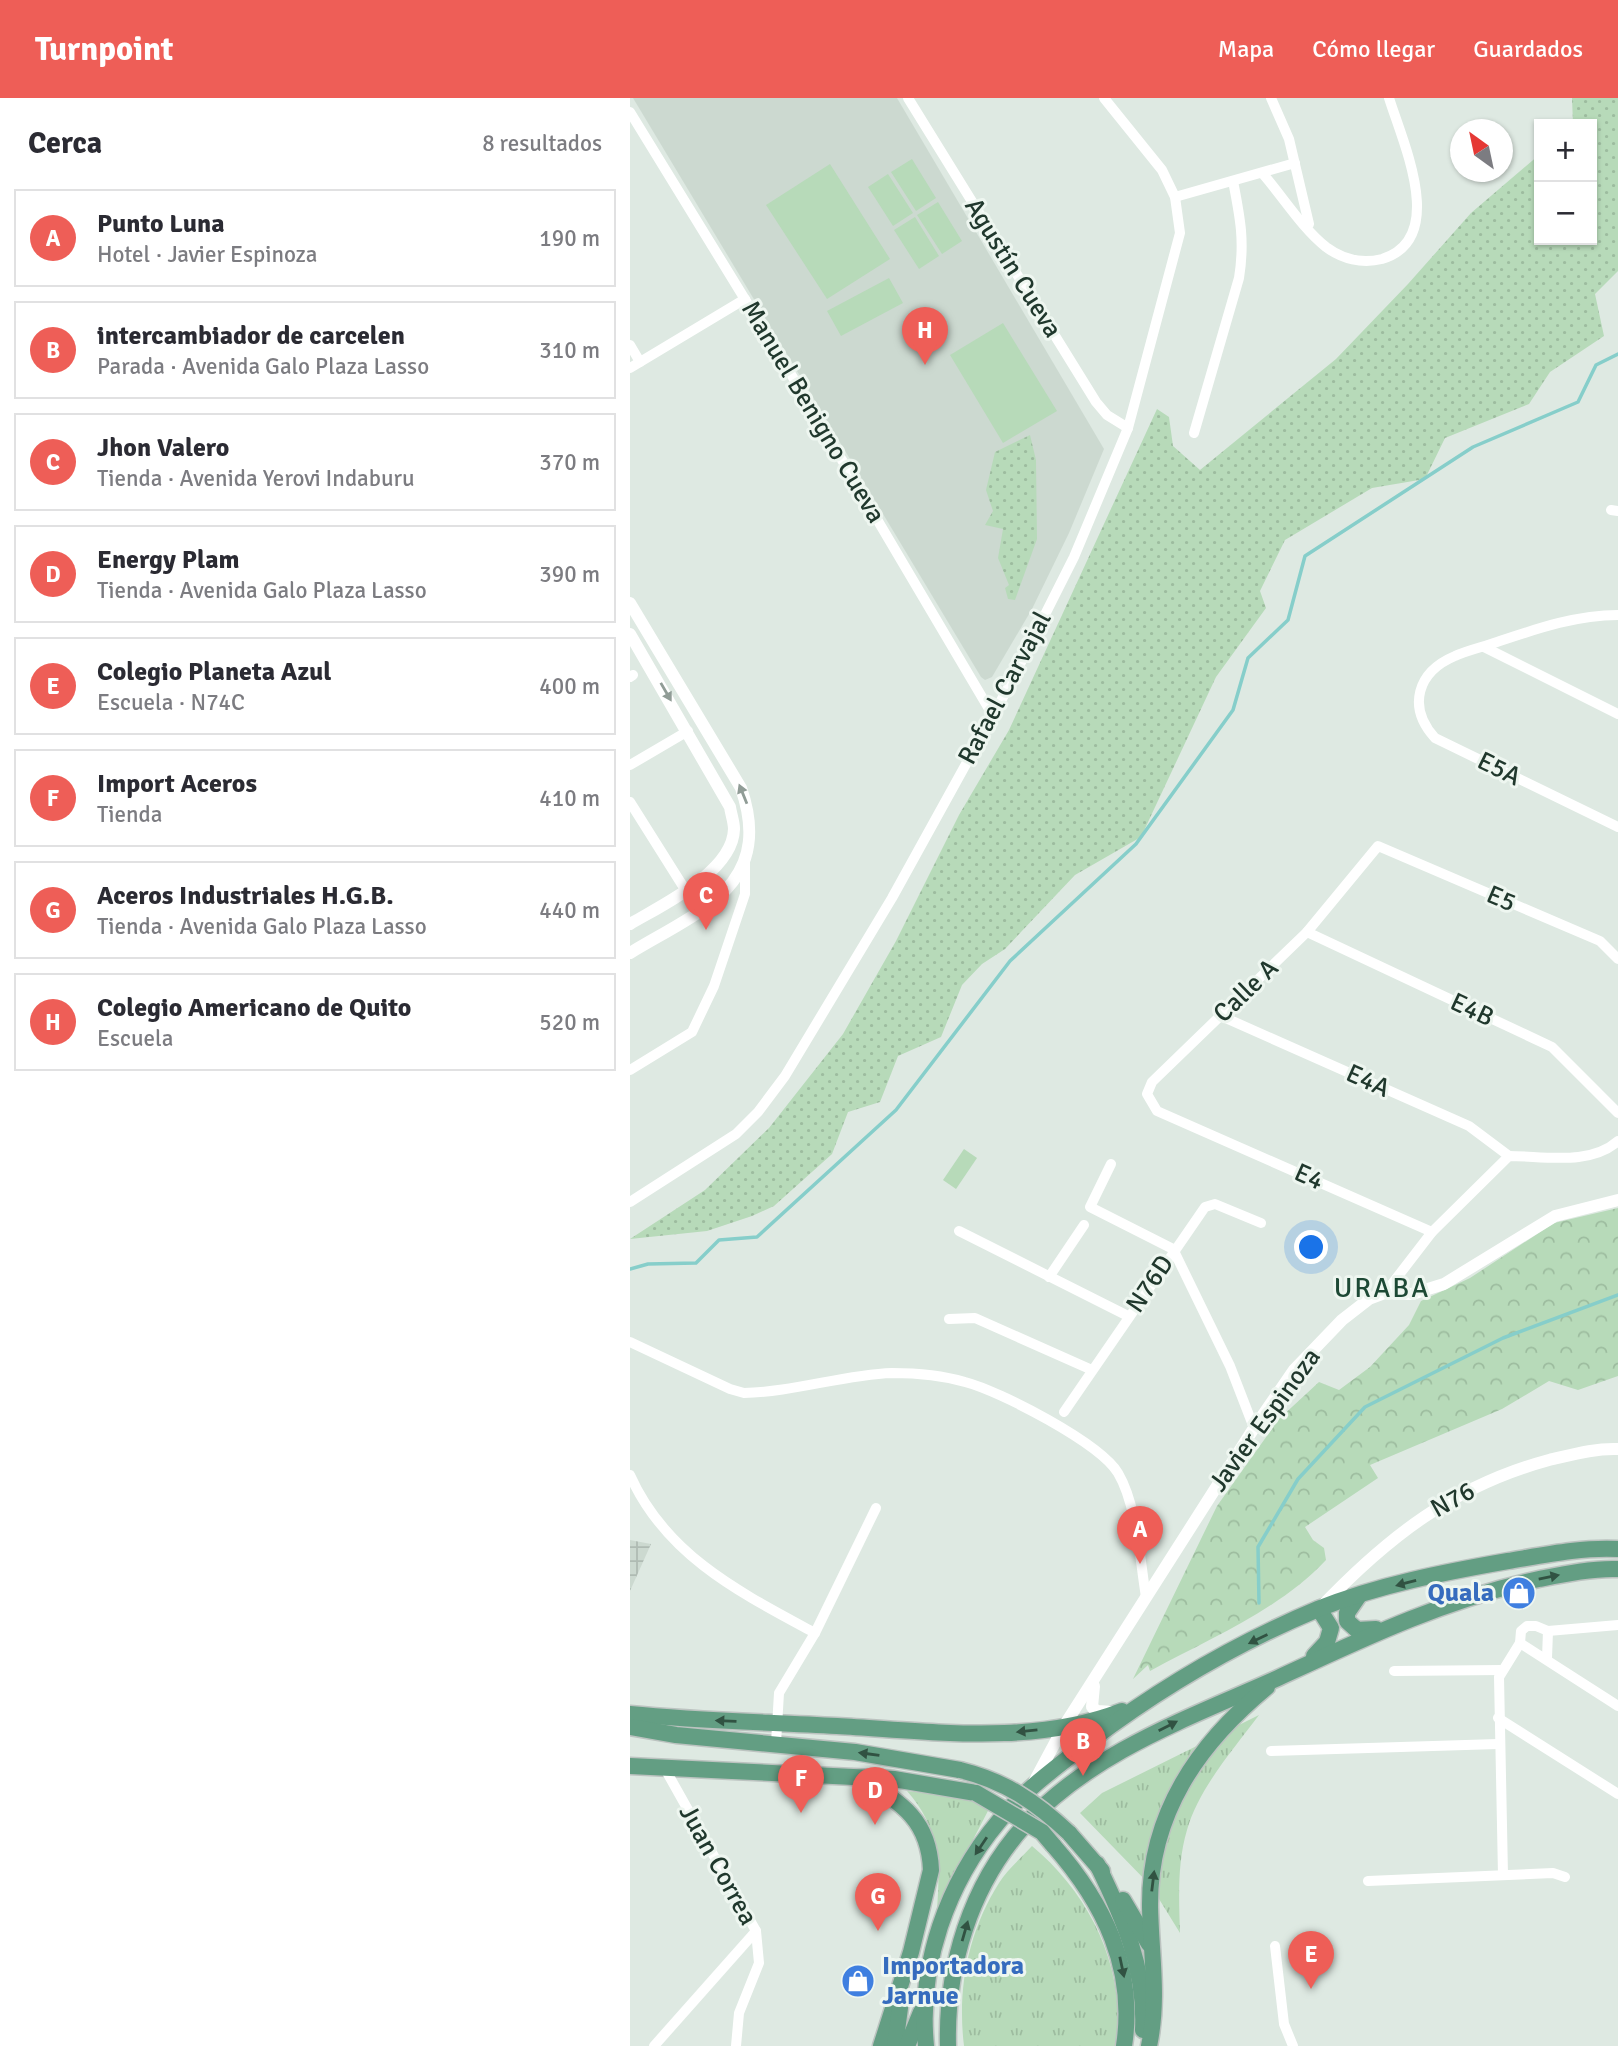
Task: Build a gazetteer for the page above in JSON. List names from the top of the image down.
{
  "streets": {
    "street": [
      "Agustín Cueva",
      "Manuel Benigno Cueva",
      "Rafael Carvajal",
      "E5A",
      "E5",
      "Calle A",
      "E4B",
      "E4A",
      "E4",
      "N76D",
      "Javier Espinoza",
      "N76",
      "Juan Correa"
    ]
  },
  "crossings": [
    ["Agustín Cueva", "Rafael Carvajal"],
    ["Manuel Benigno Cueva", "Rafael Carvajal"],
    ["E5", "Calle A"],
    ["Calle A", "E4B"],
    ["Calle A", "E4A"],
    ["Calle A", "E4"]
  ],
  "districts": ["URABA"],
  "places": {
    "shop": ["Quala", "Importadora Jarnue"]
  },
  "north": "top left",
  "page": {
    "header": "Turnpoint",
    "nav": ["Mapa", "Cómo llegar", "Guardados"],
    "heading": ["Cerca", "8 resultados"],
    "map_buttons": ["+", "−"],
    "list": [
      {
        "mark": "A",
        "name": "Punto Luna",
        "note": "Hotel · Javier Espinoza",
        "value": "190 m"
      },
      {
        "mark": "B",
        "name": "intercambiador de carcelen",
        "note": "Parada · Avenida Galo Plaza Lasso",
        "value": "310 m"
      },
      {
        "mark": "C",
        "name": "Jhon Valero",
        "note": "Tienda · Avenida Yerovi Indaburu",
        "value": "370 m"
      },
      {
        "mark": "D",
        "name": "Energy Plam",
        "note": "Tienda · Avenida Galo Plaza Lasso",
        "value": "390 m"
      },
      {
        "mark": "E",
        "name": "Colegio Planeta Azul",
        "note": "Escuela · N74C",
        "value": "400 m"
      },
      {
        "mark": "F",
        "name": "Import Aceros",
        "note": "Tienda",
        "value": "410 m"
      },
      {
        "mark": "G",
        "name": "Aceros Industriales H.G.B.",
        "note": "Tienda · Avenida Galo Plaza Lasso",
        "value": "440 m"
      },
      {
        "mark": "H",
        "name": "Colegio Americano de Quito",
        "note": "Escuela",
        "value": "520 m"
      }
    ],
    "pins": [
      "H",
      "C",
      "A",
      "B",
      "F",
      "D",
      "G",
      "E"
    ]
  }
}
